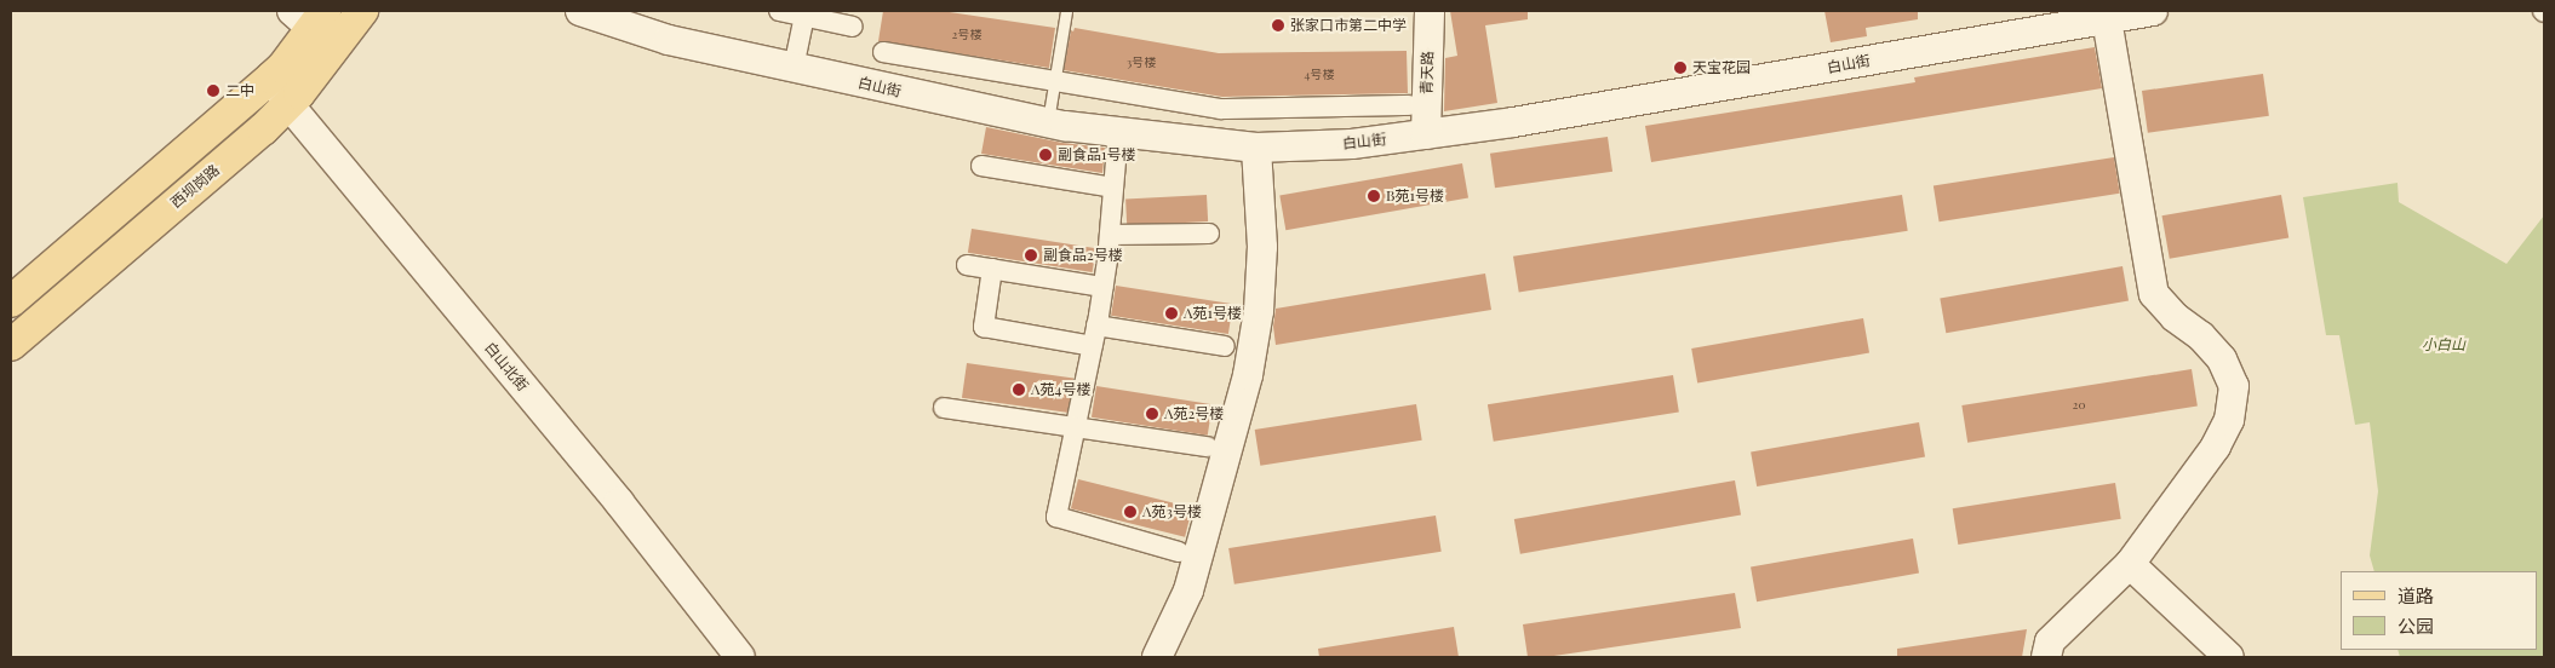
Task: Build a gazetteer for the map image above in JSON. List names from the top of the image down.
{
  "streets": {
    "main road": ["西坝岗路"],
    "street": ["白山街", "青天路", "白山北街"]
  },
  "crossings": [
    ["白山街", "青天路"],
    ["西坝岗路", "白山北街"]
  ],
  "parks": ["小白山"],
  "places": [
    "张家口市第二中学",
    "天宝花园",
    "二中",
    "副食品1号楼",
    "B苑1号楼",
    "副食品2号楼",
    "A苑1号楼",
    "A苑4号楼",
    "A苑2号楼",
    "A苑3号楼"
  ],
  "house_numbers": [
    "2号楼",
    "3号楼",
    "4号楼",
    "20"
  ],
  "legend": ["道路", "公园"]
}
